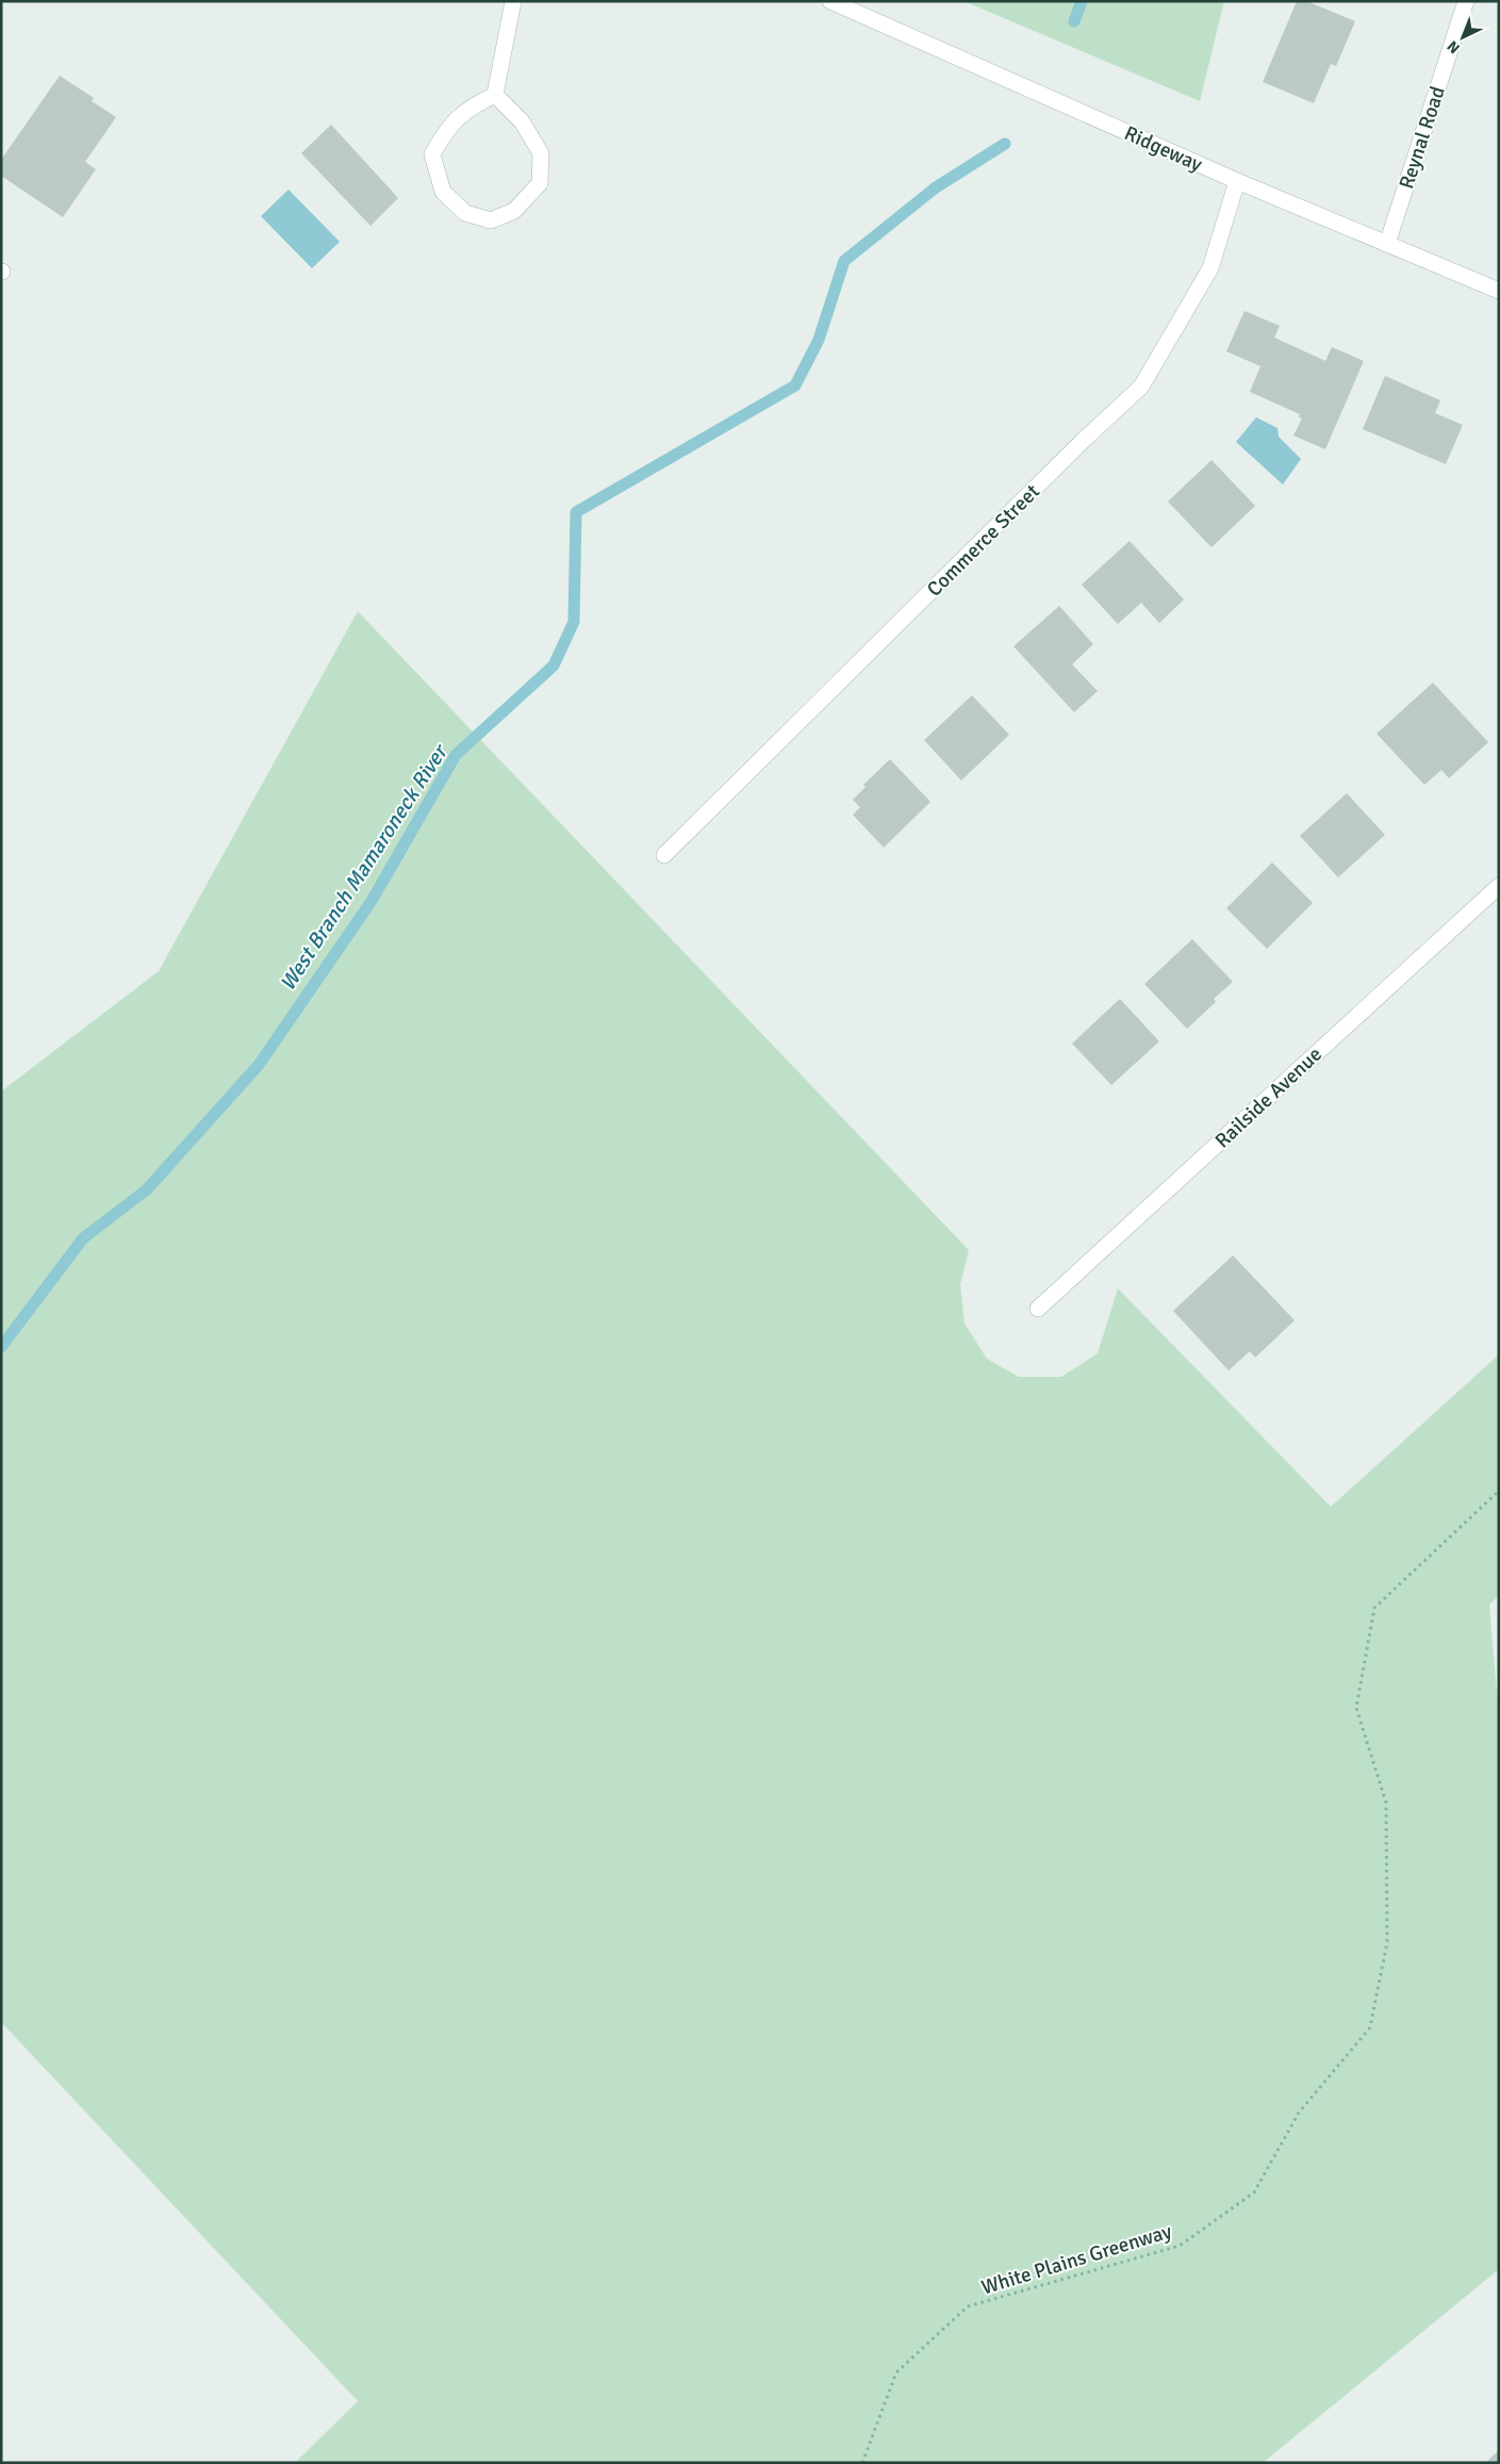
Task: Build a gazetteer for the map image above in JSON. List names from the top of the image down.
{
  "streets": {
    "street": [
      "Reynal Road",
      "Ridgeway",
      "Commerce Street",
      "Railside Avenue"
    ],
    "path": ["White Plains Greenway"]
  },
  "crossings": [
    ["Reynal Road", "Ridgeway"],
    ["Ridgeway", "Commerce Street"]
  ],
  "water": ["West Branch Mamaroneck River"],
  "north": "bottom left"
}
